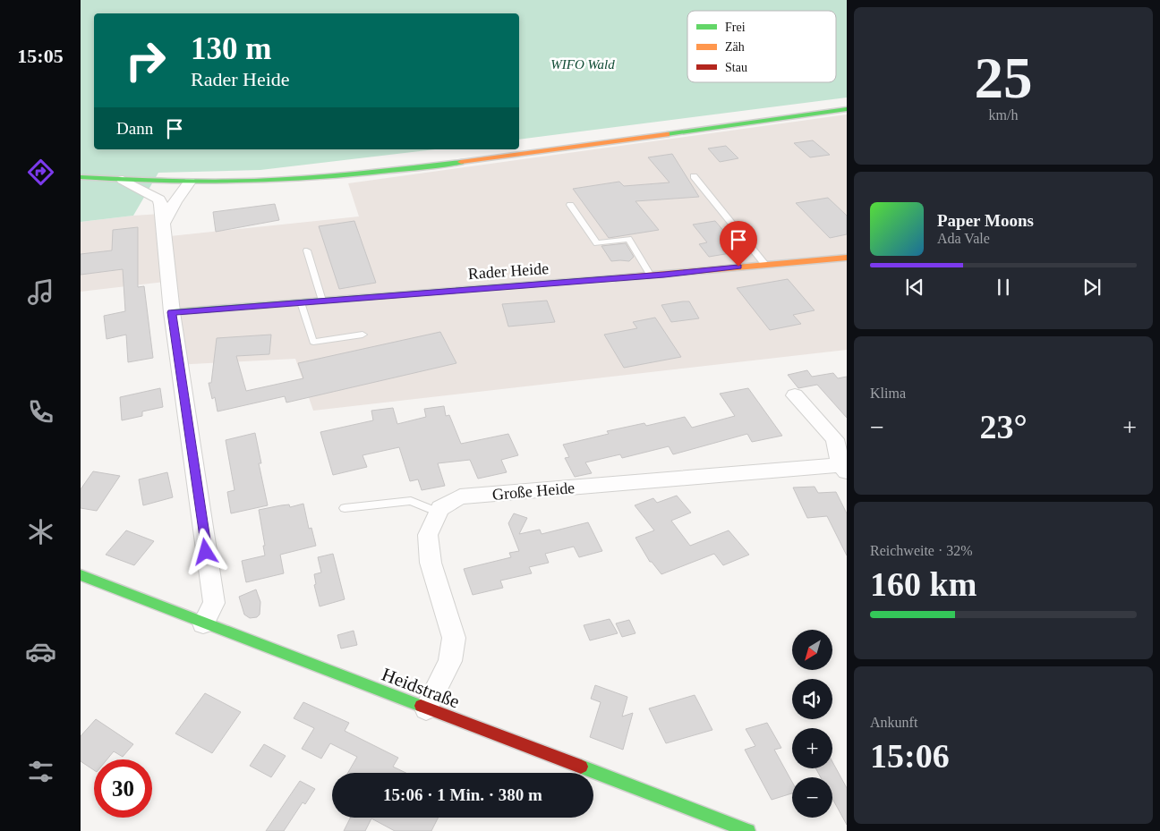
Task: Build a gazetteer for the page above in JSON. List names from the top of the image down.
{
  "streets": {
    "street": ["Rader Heide", "Große Heide", "Heidstraße"]
  },
  "crossings": [
    ["Große Heide", "Heidstraße"]
  ],
  "parks": ["WIFO Wald"],
  "legend": ["Frei", "Zäh", "Stau"],
  "north": "bottom left",
  "page": {
    "tabs": "15:05",
    "tile": [
      ["25", "km/h"],
      "Klima",
      ["Reichweite · 32%", "160 km"],
      ["Ankunft", "15:06"]
    ],
    "turn": ["130 m", "Rader Heide"],
    "then": "Dann",
    "song": ["Paper Moons", "Ada Vale"],
    "heat": ["−", "23°", "+"],
    "map_buttons": ["+", "−"],
    "limit": "30",
    "trip": "15:06 · 1 Min. · 380 m"
  }
}
